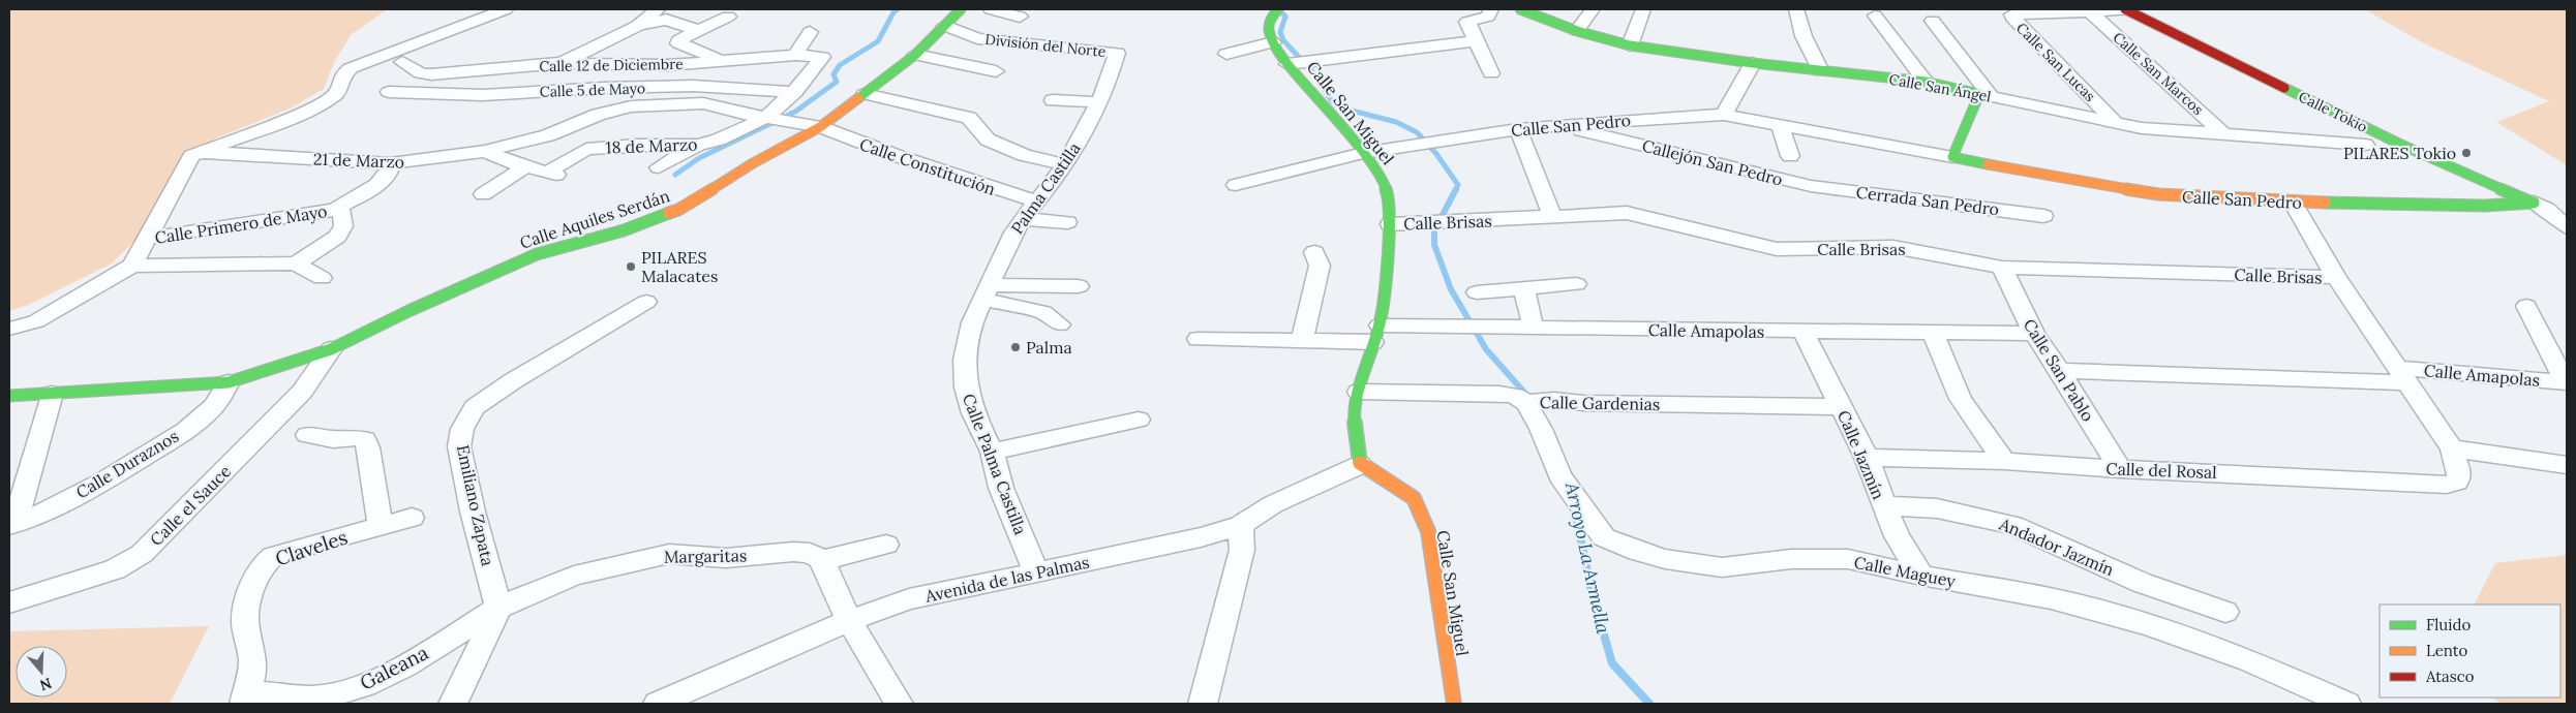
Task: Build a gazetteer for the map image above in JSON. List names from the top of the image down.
{
  "streets": {
    "street": [
      "División del Norte",
      "Calle San Lucas",
      "Calle 12 de Diciembre",
      "Calle San Marcos",
      "Calle San Ángel",
      "Calle 5 de Mayo",
      "Calle Tokio",
      "Calle San Miguel",
      "Calle San Pedro",
      "18 de Marzo",
      "21 de Marzo",
      "Callejón San Pedro",
      "Calle Constitución",
      "Palma Castilla",
      "Cerrada San Pedro",
      "Calle Aquiles Serdán",
      "Calle Brisas",
      "Calle Primero de Mayo",
      "Calle Amapolas",
      "Calle San Pablo",
      "Calle Gardenias",
      "Calle Jazmín",
      "Calle Duraznos",
      "Calle Palma Castilla",
      "Calle del Rosal",
      "Calle el Sauce",
      "Emiliano Zapata",
      "Andador Jazmín",
      "Claveles",
      "Margaritas",
      "Calle Maguey",
      "Avenida de las Palmas",
      "Galeana"
    ]
  },
  "crossings": [
    ["División del Norte", "Palma Castilla"],
    ["División del Norte", "Calle Aquiles Serdán"],
    ["Calle San Lucas", "Calle San Marcos"],
    ["Calle San Lucas", "Calle San Ángel"],
    ["Calle San Lucas", "Calle Tokio"],
    ["Calle 12 de Diciembre", "18 de Marzo"],
    ["Calle San Marcos", "Calle San Ángel"],
    ["Calle 5 de Mayo", "18 de Marzo"],
    ["Calle Tokio", "Calle San Pedro"],
    ["Calle San Miguel", "Calle San Pedro"],
    ["Calle San Miguel", "Calle Brisas"],
    ["Calle San Miguel", "Calle Amapolas"],
    ["Calle San Miguel", "Calle Gardenias"],
    ["Calle San Miguel", "Avenida de las Palmas"],
    ["Calle San Pedro", "Callejón San Pedro"],
    ["18 de Marzo", "21 de Marzo"],
    ["18 de Marzo", "Calle Constitución"],
    ["21 de Marzo", "Calle Constitución"],
    ["Callejón San Pedro", "Cerrada San Pedro"],
    ["Calle Constitución", "Palma Castilla"],
    ["Calle Constitución", "Calle Aquiles Serdán"],
    ["Palma Castilla", "Calle Palma Castilla"],
    ["Calle Aquiles Serdán", "Calle Duraznos"],
    ["Calle Aquiles Serdán", "Calle el Sauce"],
    ["Calle Brisas", "Calle San Pablo"],
    ["Calle Amapolas", "Calle San Pablo"],
    ["Calle Amapolas", "Calle Jazmín"],
    ["Calle San Pablo", "Calle del Rosal"],
    ["Calle Gardenias", "Calle Jazmín"],
    ["Calle Gardenias", "Calle Maguey"],
    ["Calle Jazmín", "Calle del Rosal"],
    ["Calle Jazmín", "Andador Jazmín"],
    ["Calle Jazmín", "Calle Maguey"],
    ["Calle Palma Castilla", "Avenida de las Palmas"],
    ["Emiliano Zapata", "Margaritas"],
    ["Emiliano Zapata", "Galeana"],
    ["Claveles", "Galeana"],
    ["Margaritas", "Galeana"]
  ],
  "water": ["Arroyo La Armella"],
  "places": ["PILARES Tokio", "PILARES Malacates", "Palma"],
  "legend": ["Fluido", "Lento", "Atasco"],
  "north": "bottom"
}
